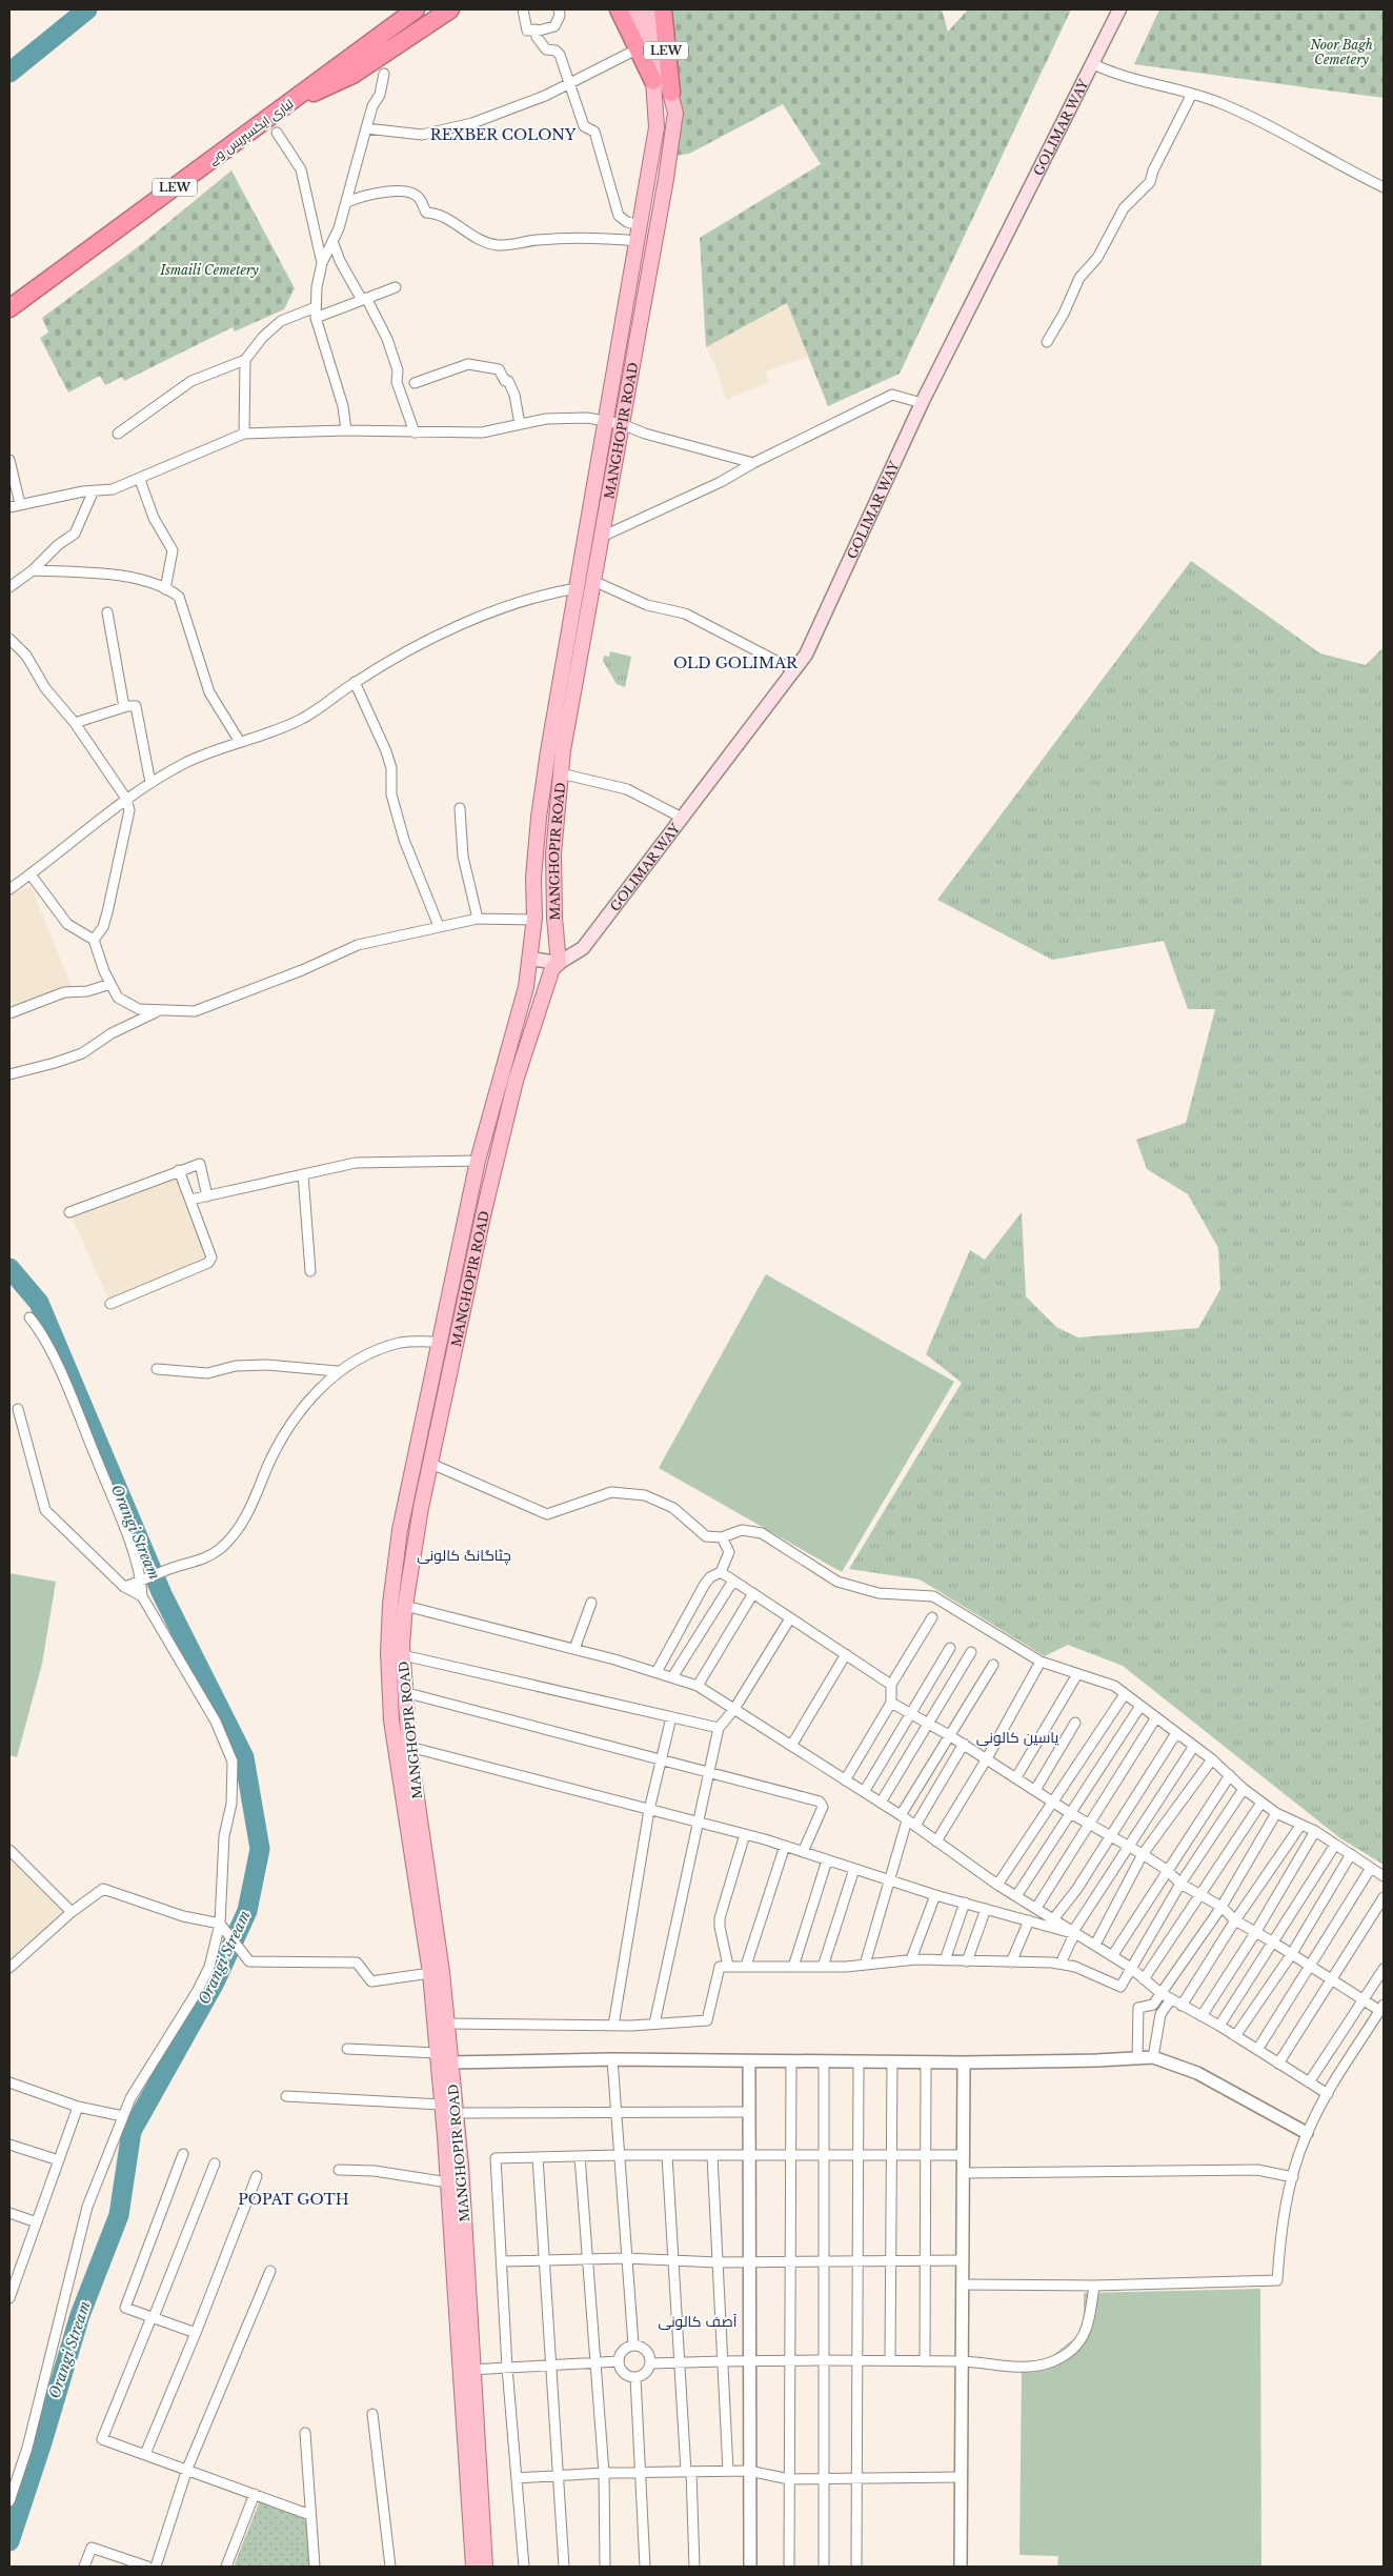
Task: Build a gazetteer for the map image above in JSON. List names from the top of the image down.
{
  "streets": {
    "highway": ["LEW", "لیاری ایکسپریس وے"],
    "main road": ["GOLIMAR WAY", "MANGHOPIR ROAD"]
  },
  "crossings": [
    ["LEW", "لیاری ایکسپریس وے"],
    ["LEW", "MANGHOPIR ROAD"],
    ["GOLIMAR WAY", "MANGHOPIR ROAD"]
  ],
  "districts": [
    "REXBER COLONY",
    "OLD GOLIMAR",
    "چٹاگانگ کالونی",
    "یاسین کالونی",
    "POPAT GOTH",
    "آصف کالونی"
  ],
  "water": ["Orangi Stream"],
  "parks": ["Noor Bagh Cemetery", "Ismaili Cemetery"]
}
